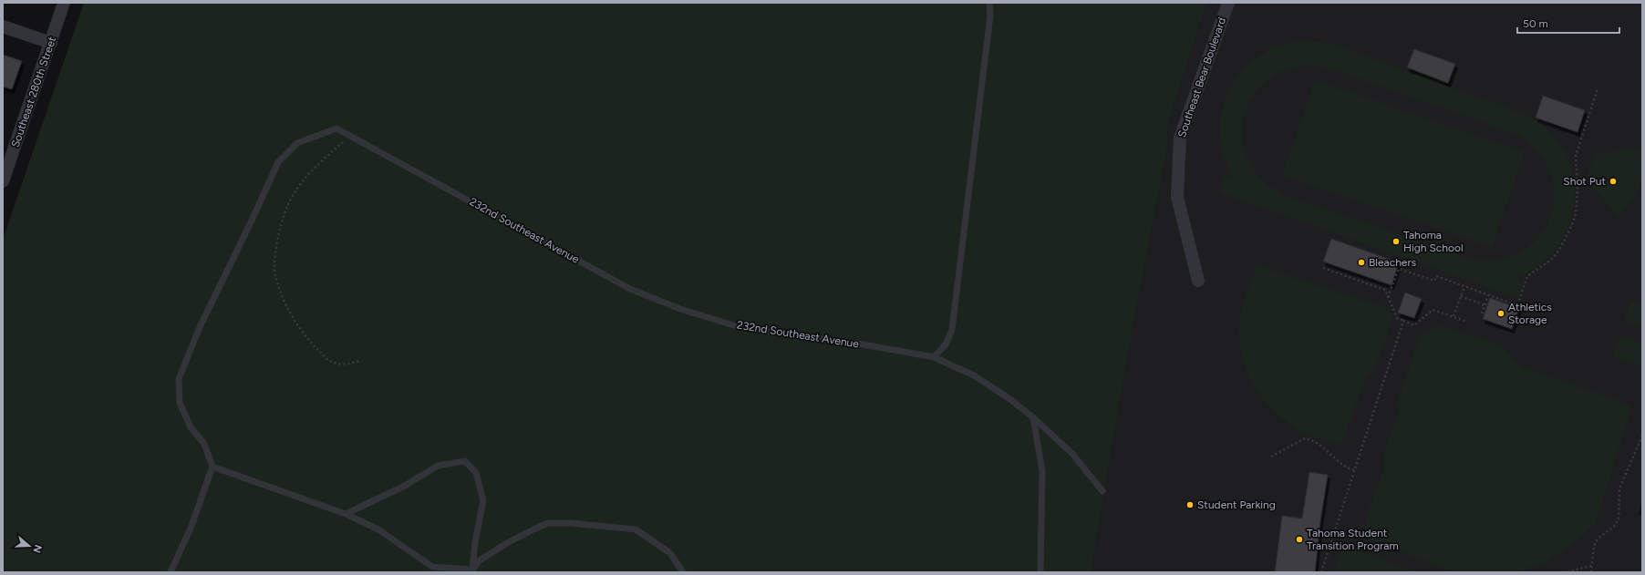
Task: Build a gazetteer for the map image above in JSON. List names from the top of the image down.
{
  "streets": {
    "street": ["Southeast Bear Boulevard", "Southeast 280th Street"],
    "lane": ["232nd Southeast Avenue"]
  },
  "places": [
    "Shot Put",
    "Tahoma High School",
    "Bleachers",
    "Athletics Storage",
    "Student Parking",
    "Tahoma Student Transition Program"
  ],
  "scale_bar": "50 m",
  "north": "right"
}
